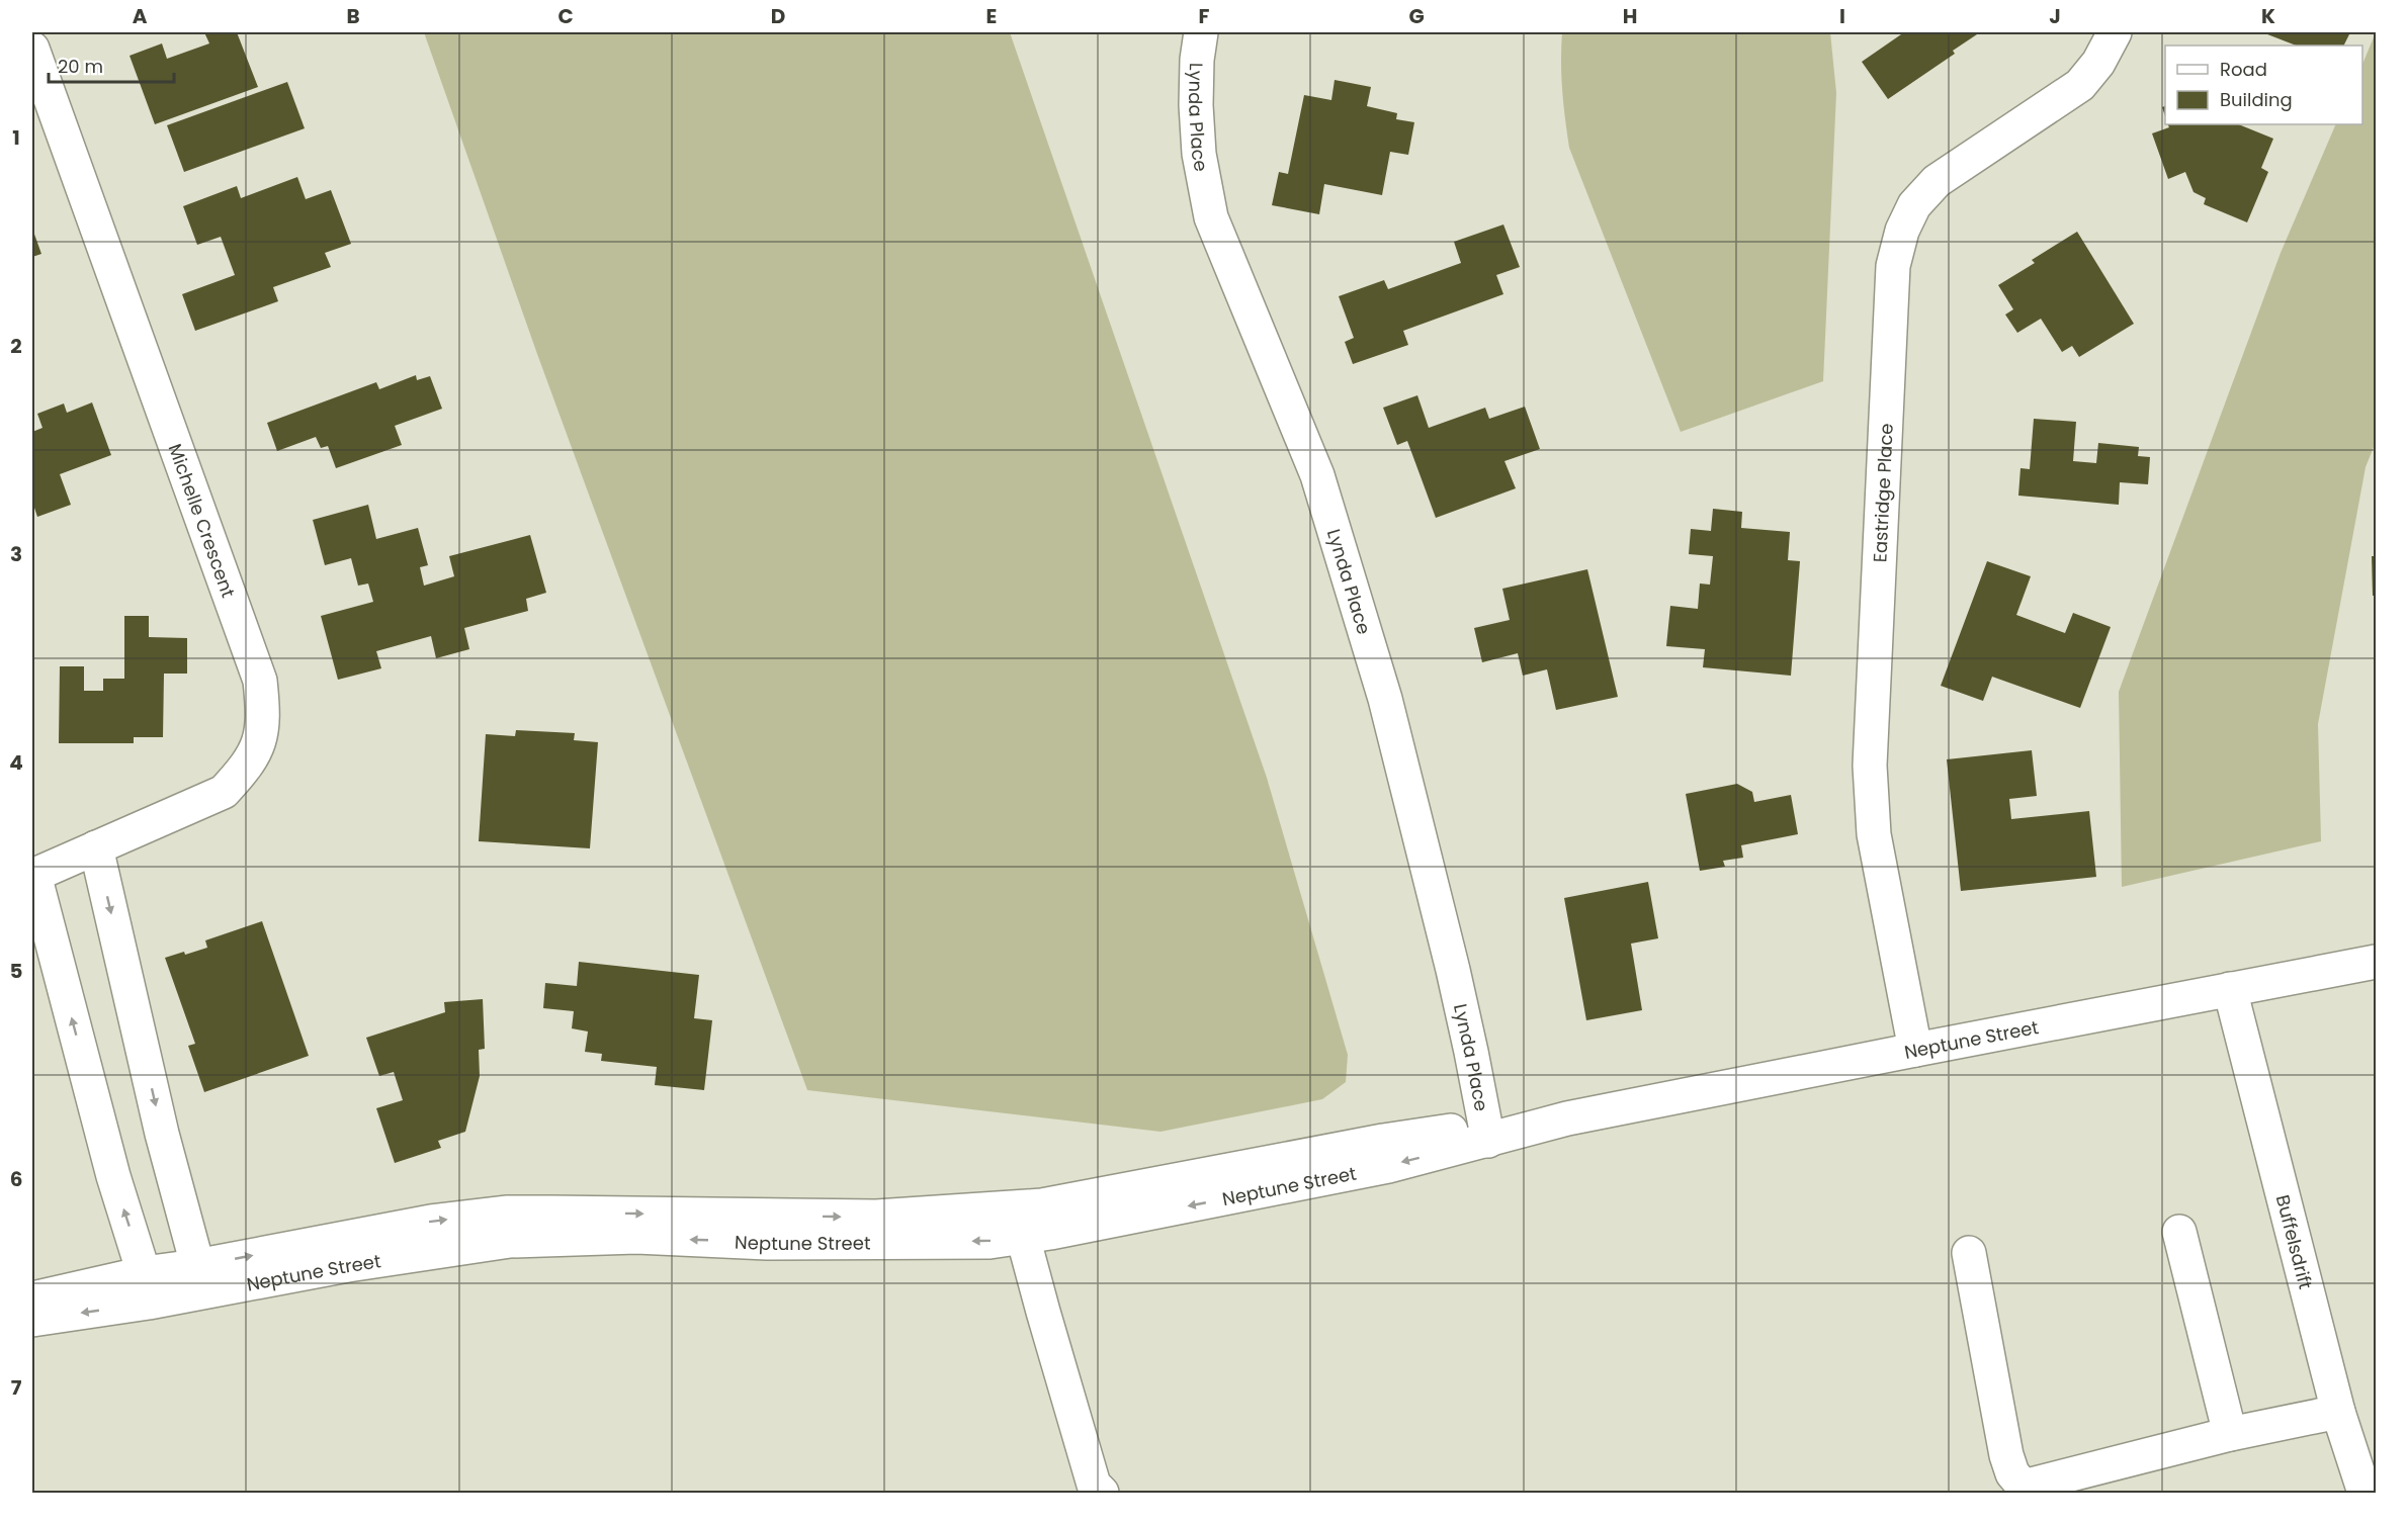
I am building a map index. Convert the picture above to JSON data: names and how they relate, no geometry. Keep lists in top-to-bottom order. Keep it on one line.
{"streets":{"street":["Lynda Place","Eastridge Place","Michelle Crescent","Neptune Street","Buffelsdrift"]},"crossings":[["Lynda Place","Neptune Street"],["Eastridge Place","Neptune Street"],["Neptune Street","Buffelsdrift"]],"legend":["Road","Building"],"scale_bar":"20 m","grid":{"columns":["A","B","C","D","E","F","G","H","I","J","K"],"rows":["1","2","3","4","5","6","7"]}}
